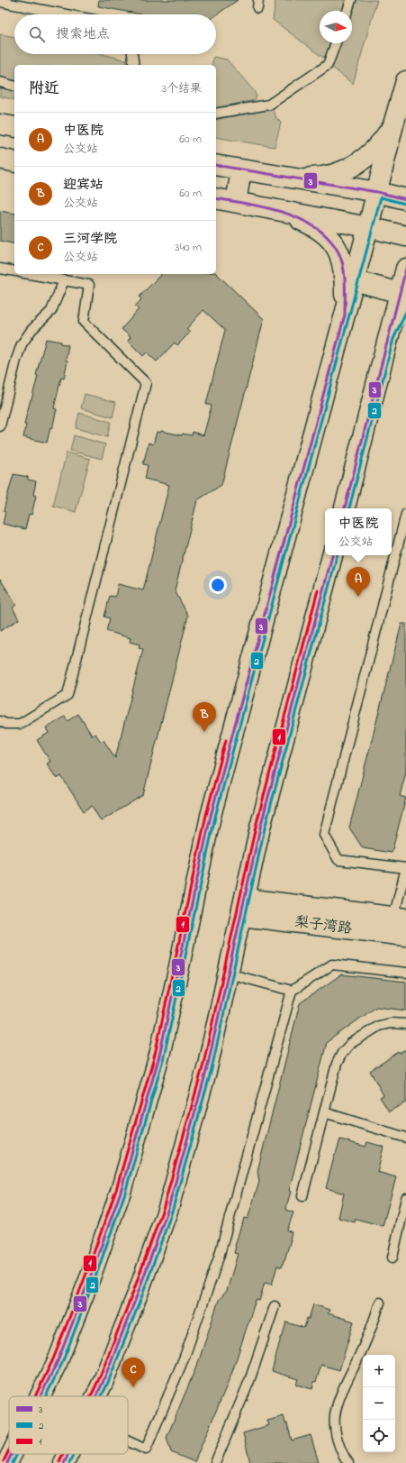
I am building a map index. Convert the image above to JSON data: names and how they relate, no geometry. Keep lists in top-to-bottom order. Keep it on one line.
{"streets":{"main road":["梨子湾路"]},"lines":["transit line 3","transit line 2","transit line 1"],"legend":["3","2","1"],"north":"right","page":{"search":"搜索地点","heading":["附近","3个结果"],"list":[{"mark":"A","name":"中医院","note":"公交站","value":"60 m"},{"mark":"B","name":"迎宾站","note":"公交站","value":"60 m"},{"mark":"C","name":"三河学院","note":"公交站","value":"340 m"}],"popup":["中医院","公交站"],"pins":["A","B","C"],"map_buttons":["+","−"]}}
